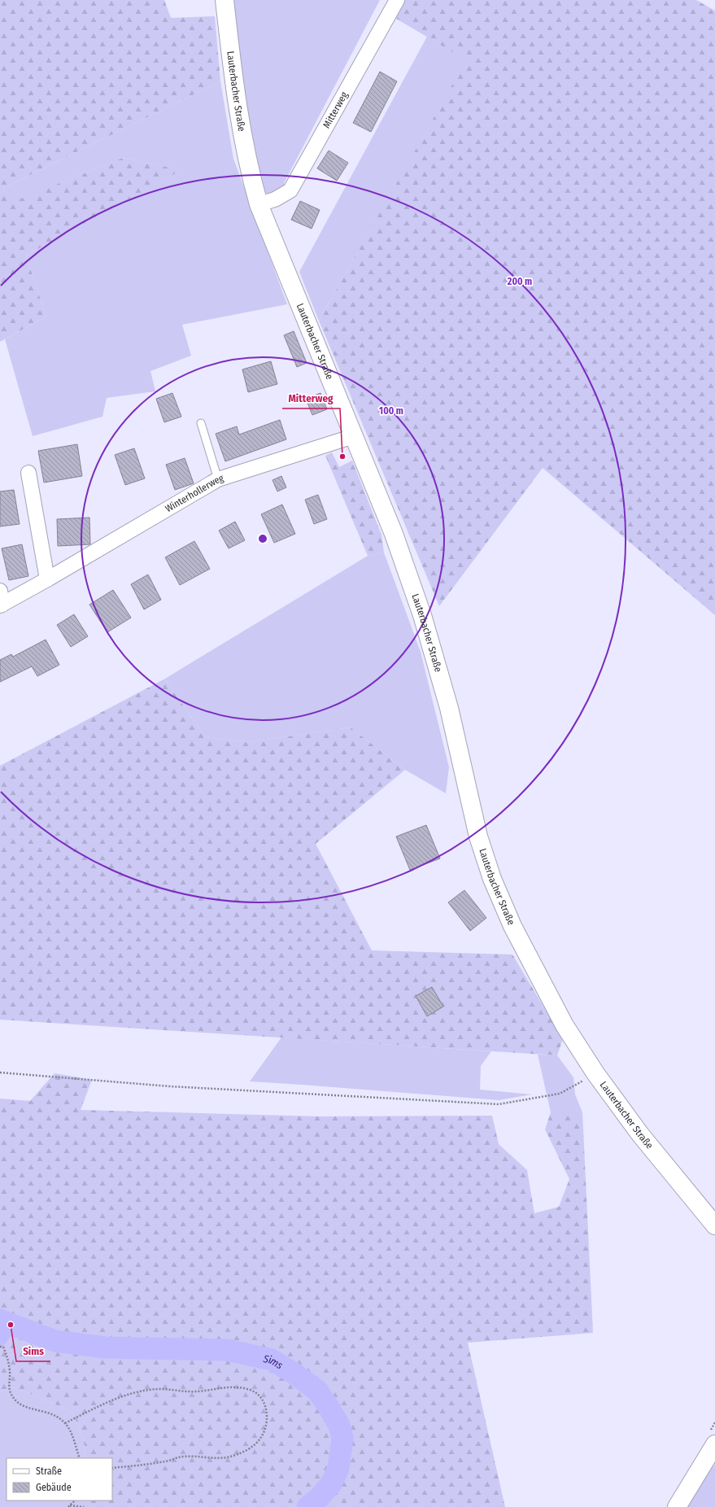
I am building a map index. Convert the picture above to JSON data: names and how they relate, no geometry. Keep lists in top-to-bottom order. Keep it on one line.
{"streets":{"street":["Lauterbacher Straße","Mitterweg","Winterhollerweg"]},"crossings":[["Lauterbacher Straße","Mitterweg"],["Lauterbacher Straße","Winterhollerweg"]],"water":["Sims"],"places":["Mitterweg","Sims"],"legend":["Straße","Gebäude"],"rings":["200 m","100 m"]}
